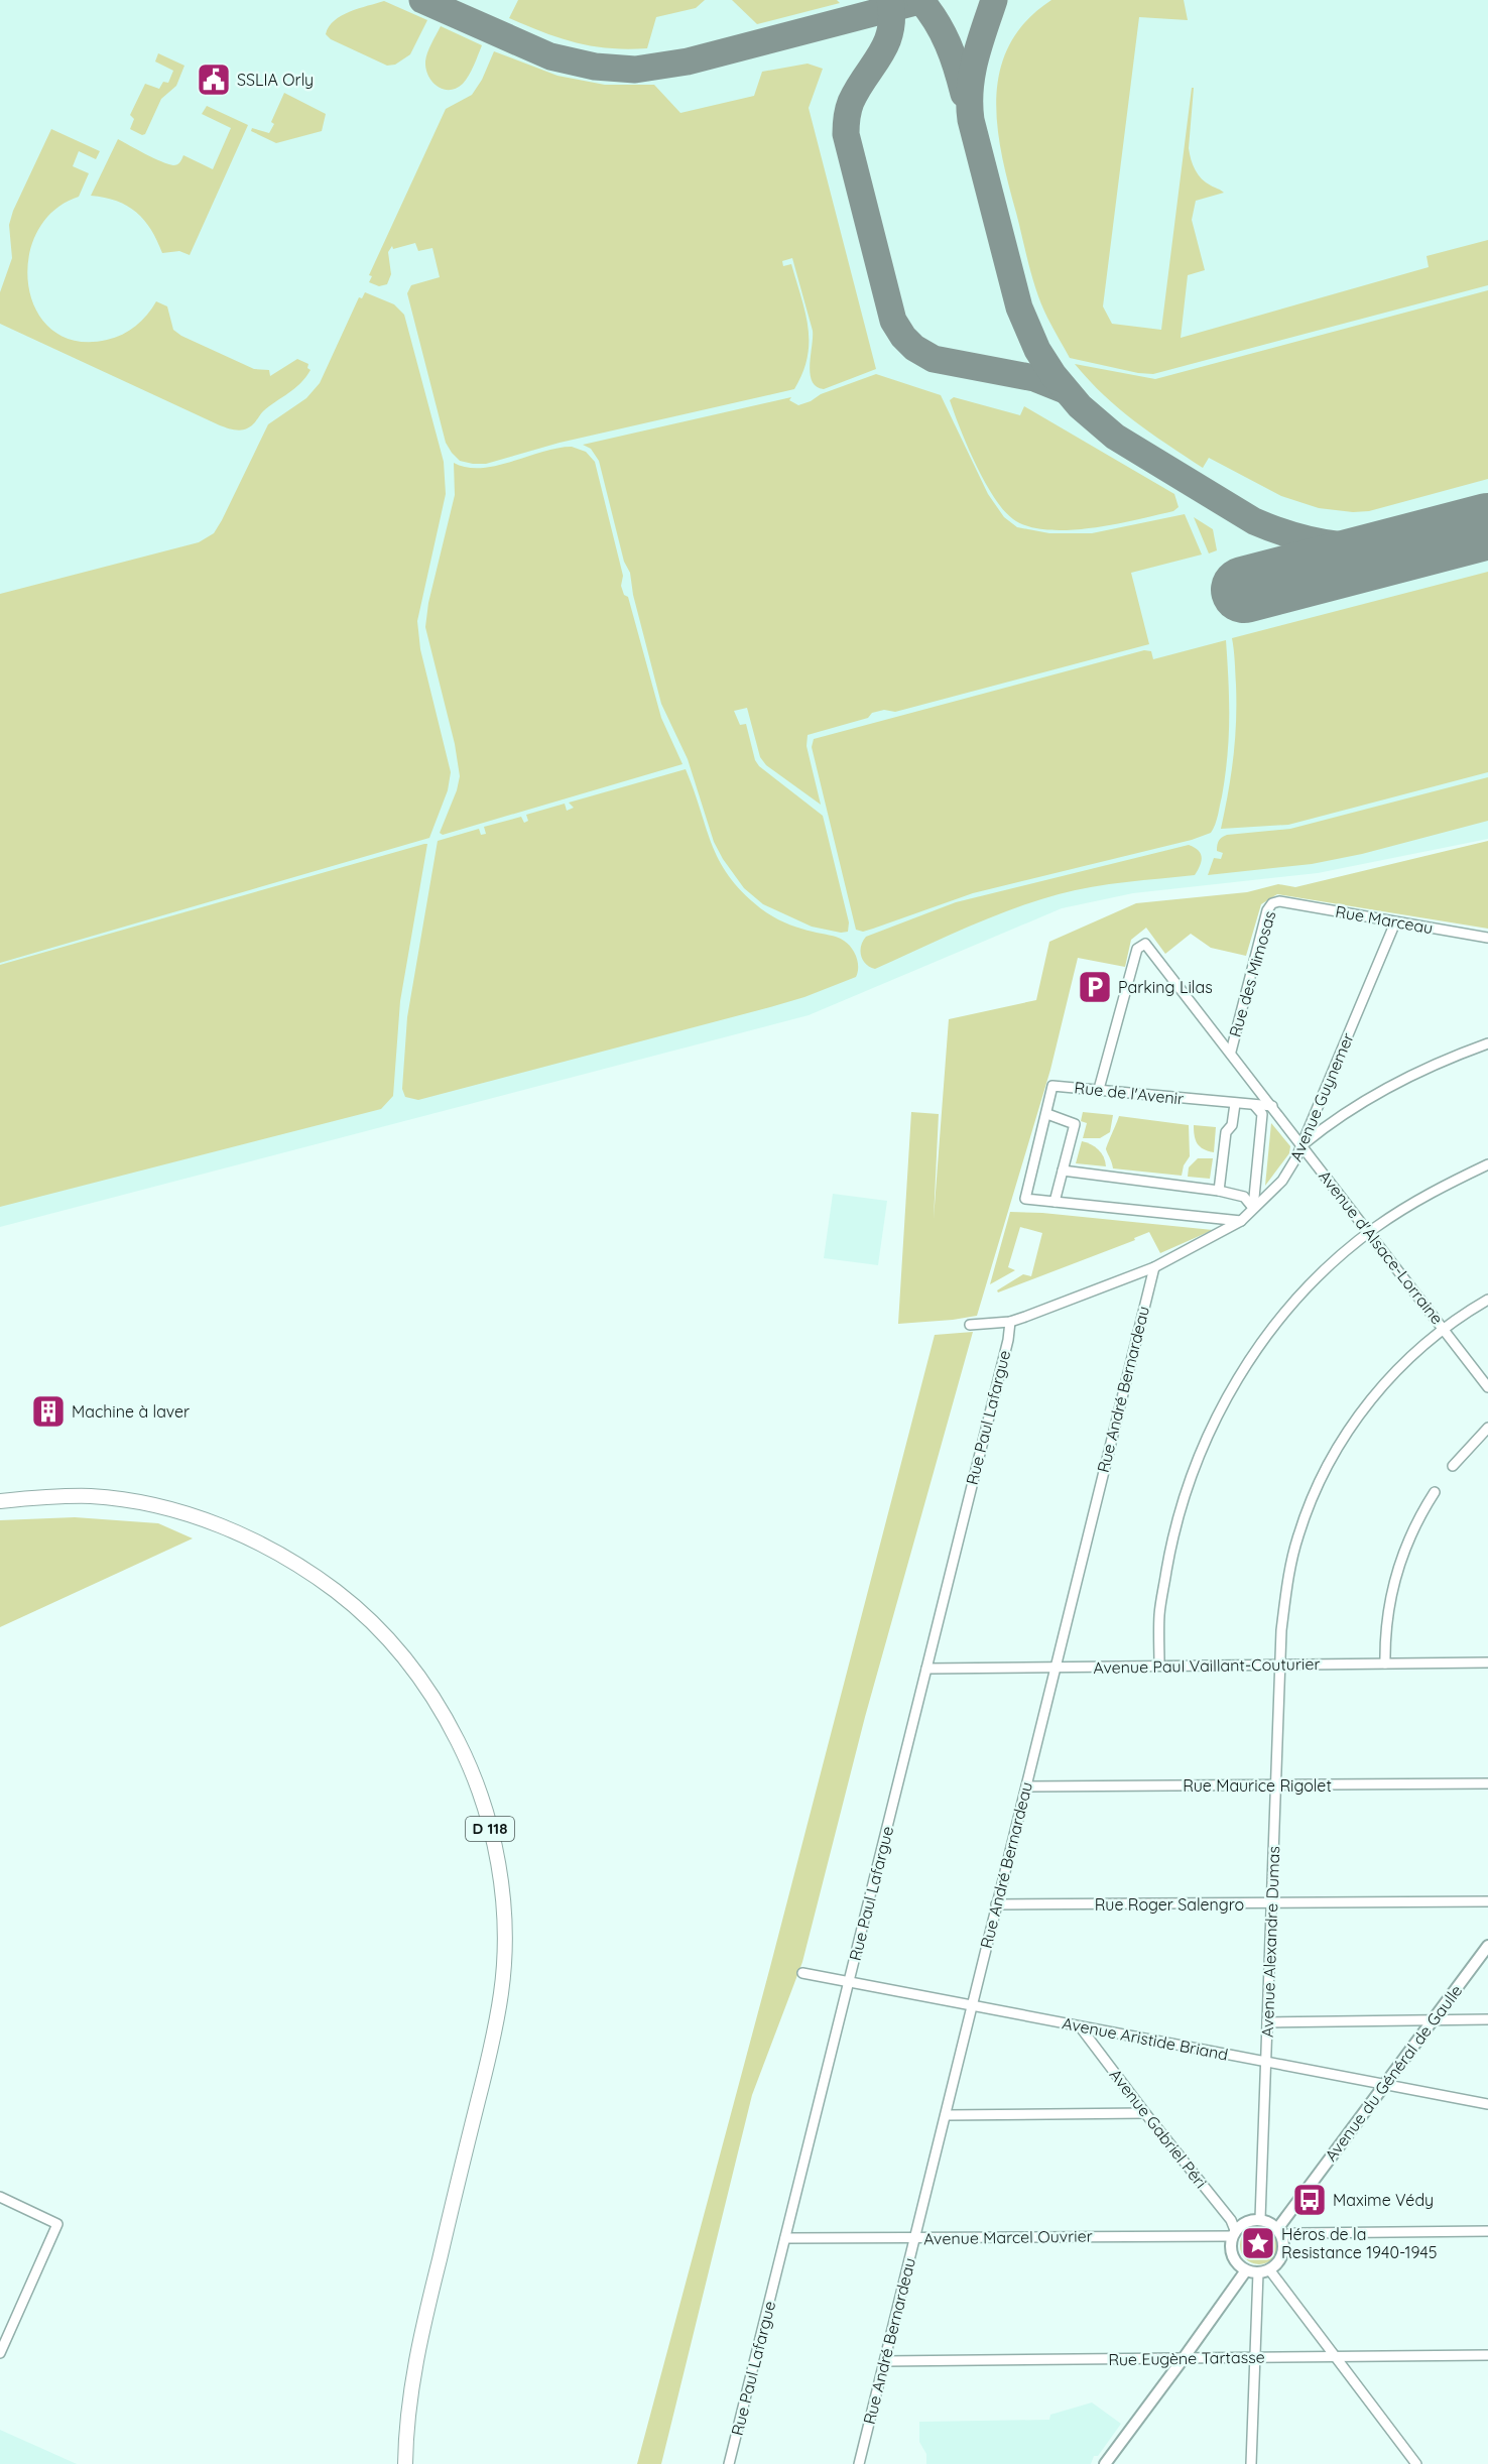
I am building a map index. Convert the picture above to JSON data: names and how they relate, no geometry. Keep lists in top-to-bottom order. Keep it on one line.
{"streets":{"main road":["D 118"],"street":["Rue Marceau","Rue des Mimosas","Rue de l'Avenir","Avenue Guynemer","Avenue d'Alsace-Lorraine","Rue André Bernardeau","Rue Paul Lafargue","Avenue Paul Vaillant-Couturier","Rue Maurice Rigolet","Rue Roger Salengro","Avenue Alexandre Dumas","Avenue Aristide Briand","Avenue du Général de Gaulle","Avenue Gabriel Péri","Avenue Marcel Ouvrier","Rue Eugène Tartasse"]},"crossings":[["Rue Marceau","Rue des Mimosas"],["Rue Marceau","Avenue Guynemer"],["Rue des Mimosas","Avenue d'Alsace-Lorraine"],["Rue de l'Avenir","Avenue Guynemer"],["Rue de l'Avenir","Avenue d'Alsace-Lorraine"],["Avenue Guynemer","Avenue d'Alsace-Lorraine"],["Avenue Guynemer","Rue André Bernardeau"],["Avenue Guynemer","Rue Paul Lafargue"],["Avenue d'Alsace-Lorraine","Avenue Alexandre Dumas"],["Rue André Bernardeau","Avenue Paul Vaillant-Couturier"],["Rue André Bernardeau","Rue Maurice Rigolet"],["Rue André Bernardeau","Rue Roger Salengro"],["Rue André Bernardeau","Avenue Aristide Briand"],["Rue André Bernardeau","Avenue Marcel Ouvrier"],["Rue André Bernardeau","Rue Eugène Tartasse"],["Rue Paul Lafargue","Avenue Paul Vaillant-Couturier"],["Rue Paul Lafargue","Avenue Aristide Briand"],["Rue Paul Lafargue","Avenue Marcel Ouvrier"],["Avenue Paul Vaillant-Couturier","Avenue Alexandre Dumas"],["Rue Maurice Rigolet","Avenue Alexandre Dumas"],["Rue Roger Salengro","Avenue Alexandre Dumas"],["Avenue Alexandre Dumas","Avenue Aristide Briand"],["Avenue Alexandre Dumas","Avenue du Général de Gaulle"],["Avenue Alexandre Dumas","Avenue Gabriel Péri"],["Avenue Alexandre Dumas","Avenue Marcel Ouvrier"],["Avenue Aristide Briand","Avenue du Général de Gaulle"],["Avenue Aristide Briand","Avenue Gabriel Péri"],["Avenue du Général de Gaulle","Avenue Gabriel Péri"],["Avenue du Général de Gaulle","Avenue Marcel Ouvrier"],["Avenue Gabriel Péri","Avenue Marcel Ouvrier"]],"places":{"public building":["SSLIA Orly"],"parking":["Parking Lilas"],"building":["Machine à laver"],"bus stop":["Maxime Védy"],"place":["Héros de la Resistance 1940-1945"]}}
